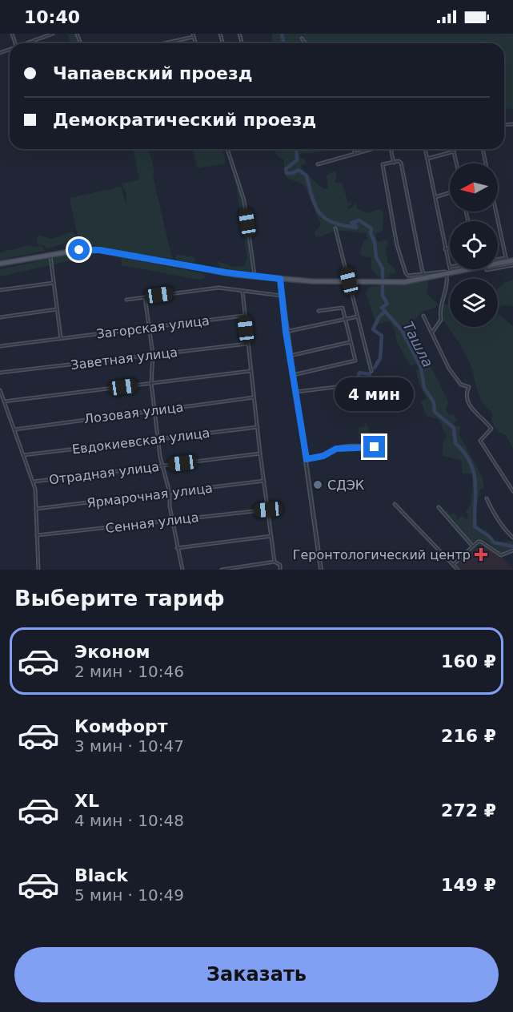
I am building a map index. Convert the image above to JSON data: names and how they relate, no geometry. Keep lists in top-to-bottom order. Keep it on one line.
{"streets":{"street":["Загорская улица","Заветная улица","Лозовая улица","Евдокиевская улица","Отрадная улица","Ярмарочная улица","Сенная улица"]},"water":["Ташла"],"places":{"other":["СДЭК"],"health":["Геронтологический центр"]},"north":"left","page":{"status":"10:40","banner":["Чапаевский проезд","Демократический проезд"],"bubble":"4 мин","heading":"Выберите тариф","list":[{"name":"Эконом","note":"2 мин · 10:46","value":"160 ₽"},{"name":"Комфорт","note":"3 мин · 10:47","value":"216 ₽"},{"name":"XL","note":"4 мин · 10:48","value":"272 ₽"},{"name":"Black","note":"5 мин · 10:49","value":"149 ₽"}],"buttons":"Заказать"}}
